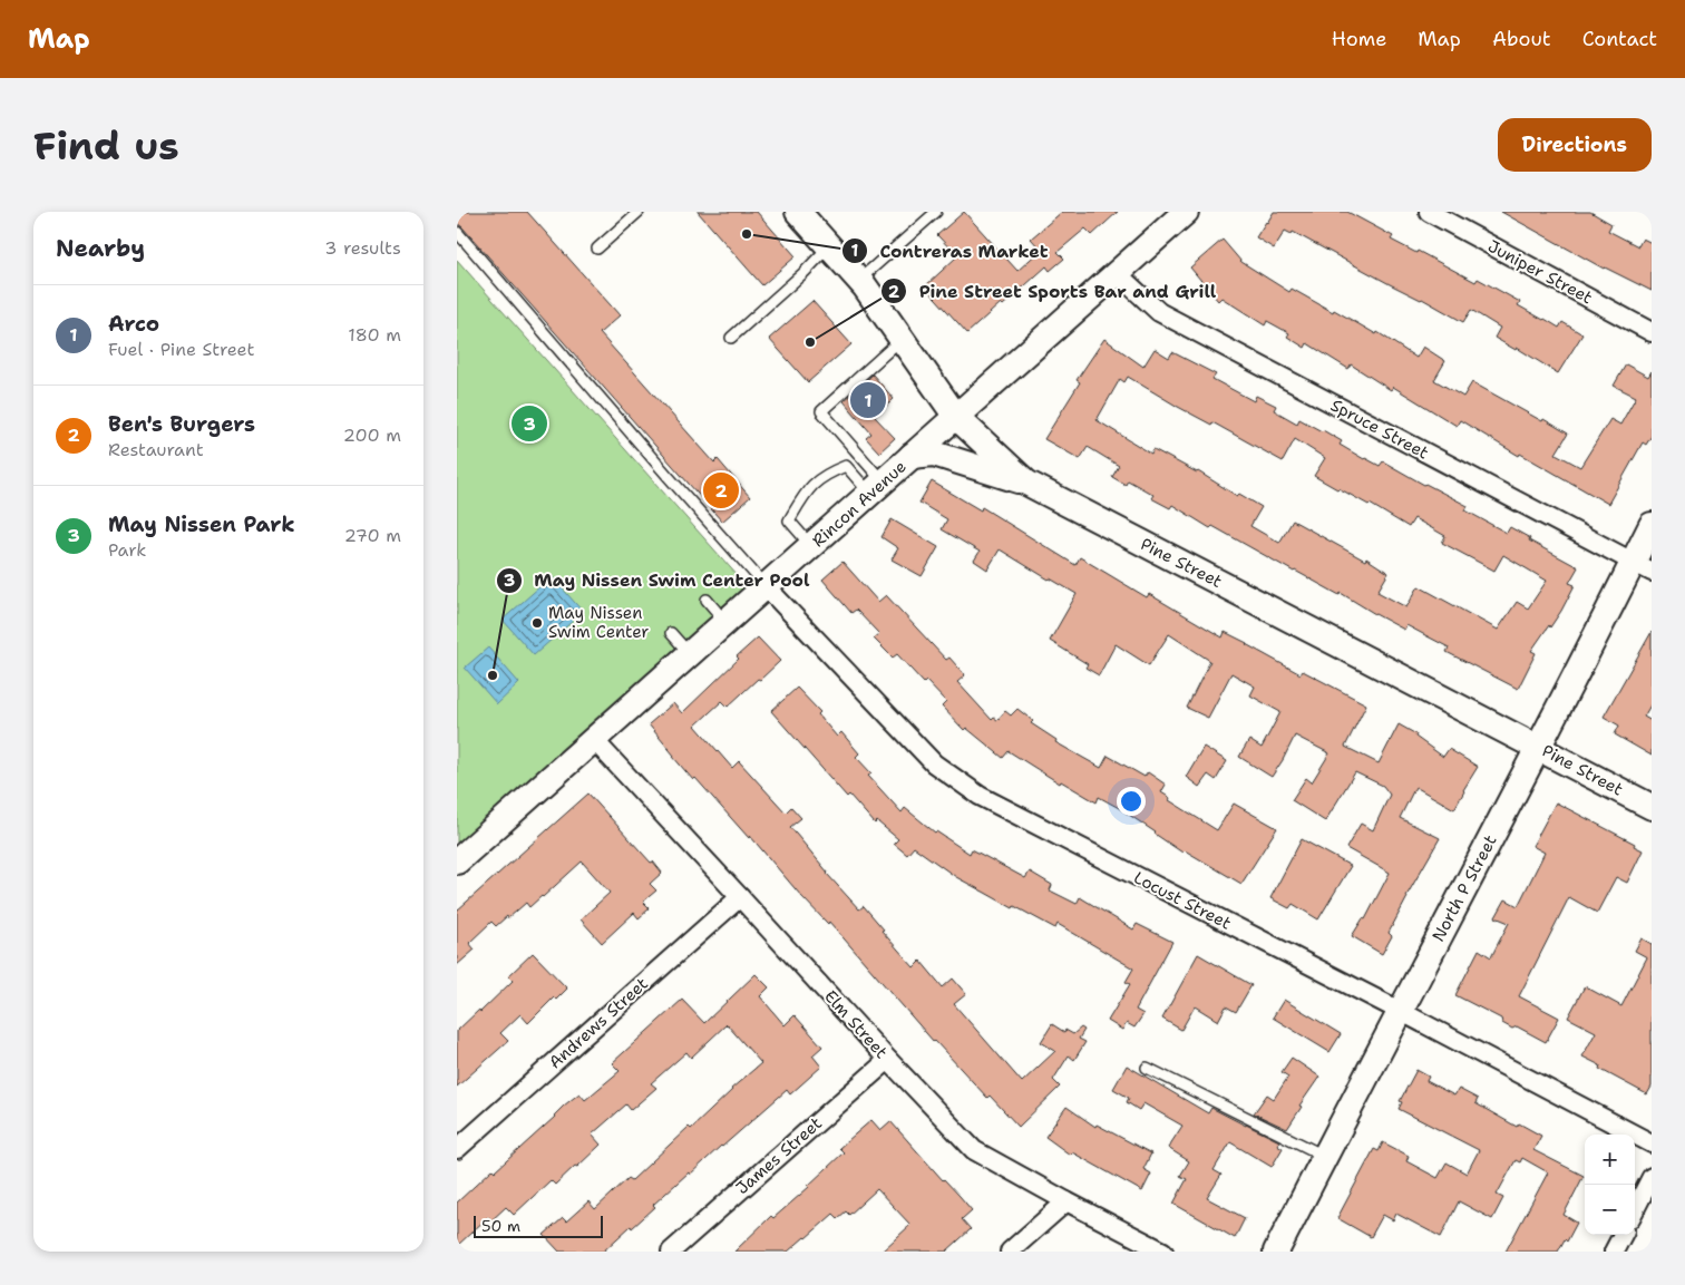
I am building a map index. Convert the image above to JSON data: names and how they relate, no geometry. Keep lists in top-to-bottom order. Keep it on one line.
{"streets":{"street":["Juniper Street","Spruce Street","Rincon Avenue","Pine Street","North P Street","Locust Street","Andrews Street","Elm Street","James Street"]},"crossings":[["Spruce Street","Rincon Avenue"],["Spruce Street","North P Street"],["Rincon Avenue","Pine Street"],["Rincon Avenue","Locust Street"],["Rincon Avenue","Elm Street"],["Pine Street","North P Street"],["North P Street","Locust Street"],["Andrews Street","Elm Street"],["Elm Street","James Street"]],"places":["Contreras Market","Pine Street Sports Bar and Grill","May Nissen Swim Center","May Nissen Swim Center Pool"],"scale_bar":"50 m","page":{"header":"Map","nav":["Home","Map","About","Contact"],"buttons":"Directions","title":"Find us","heading":["Nearby","3 results"],"list":[{"mark":"1","name":"Arco","note":"Fuel · Pine Street","value":"180 m"},{"mark":"2","name":"Ben's Burgers","note":"Restaurant","value":"200 m"},{"mark":"3","name":"May Nissen Park","note":"Park","value":"270 m"}],"pins":["1","3","2"],"map_buttons":["+","−"],"scale":"50 m"}}
